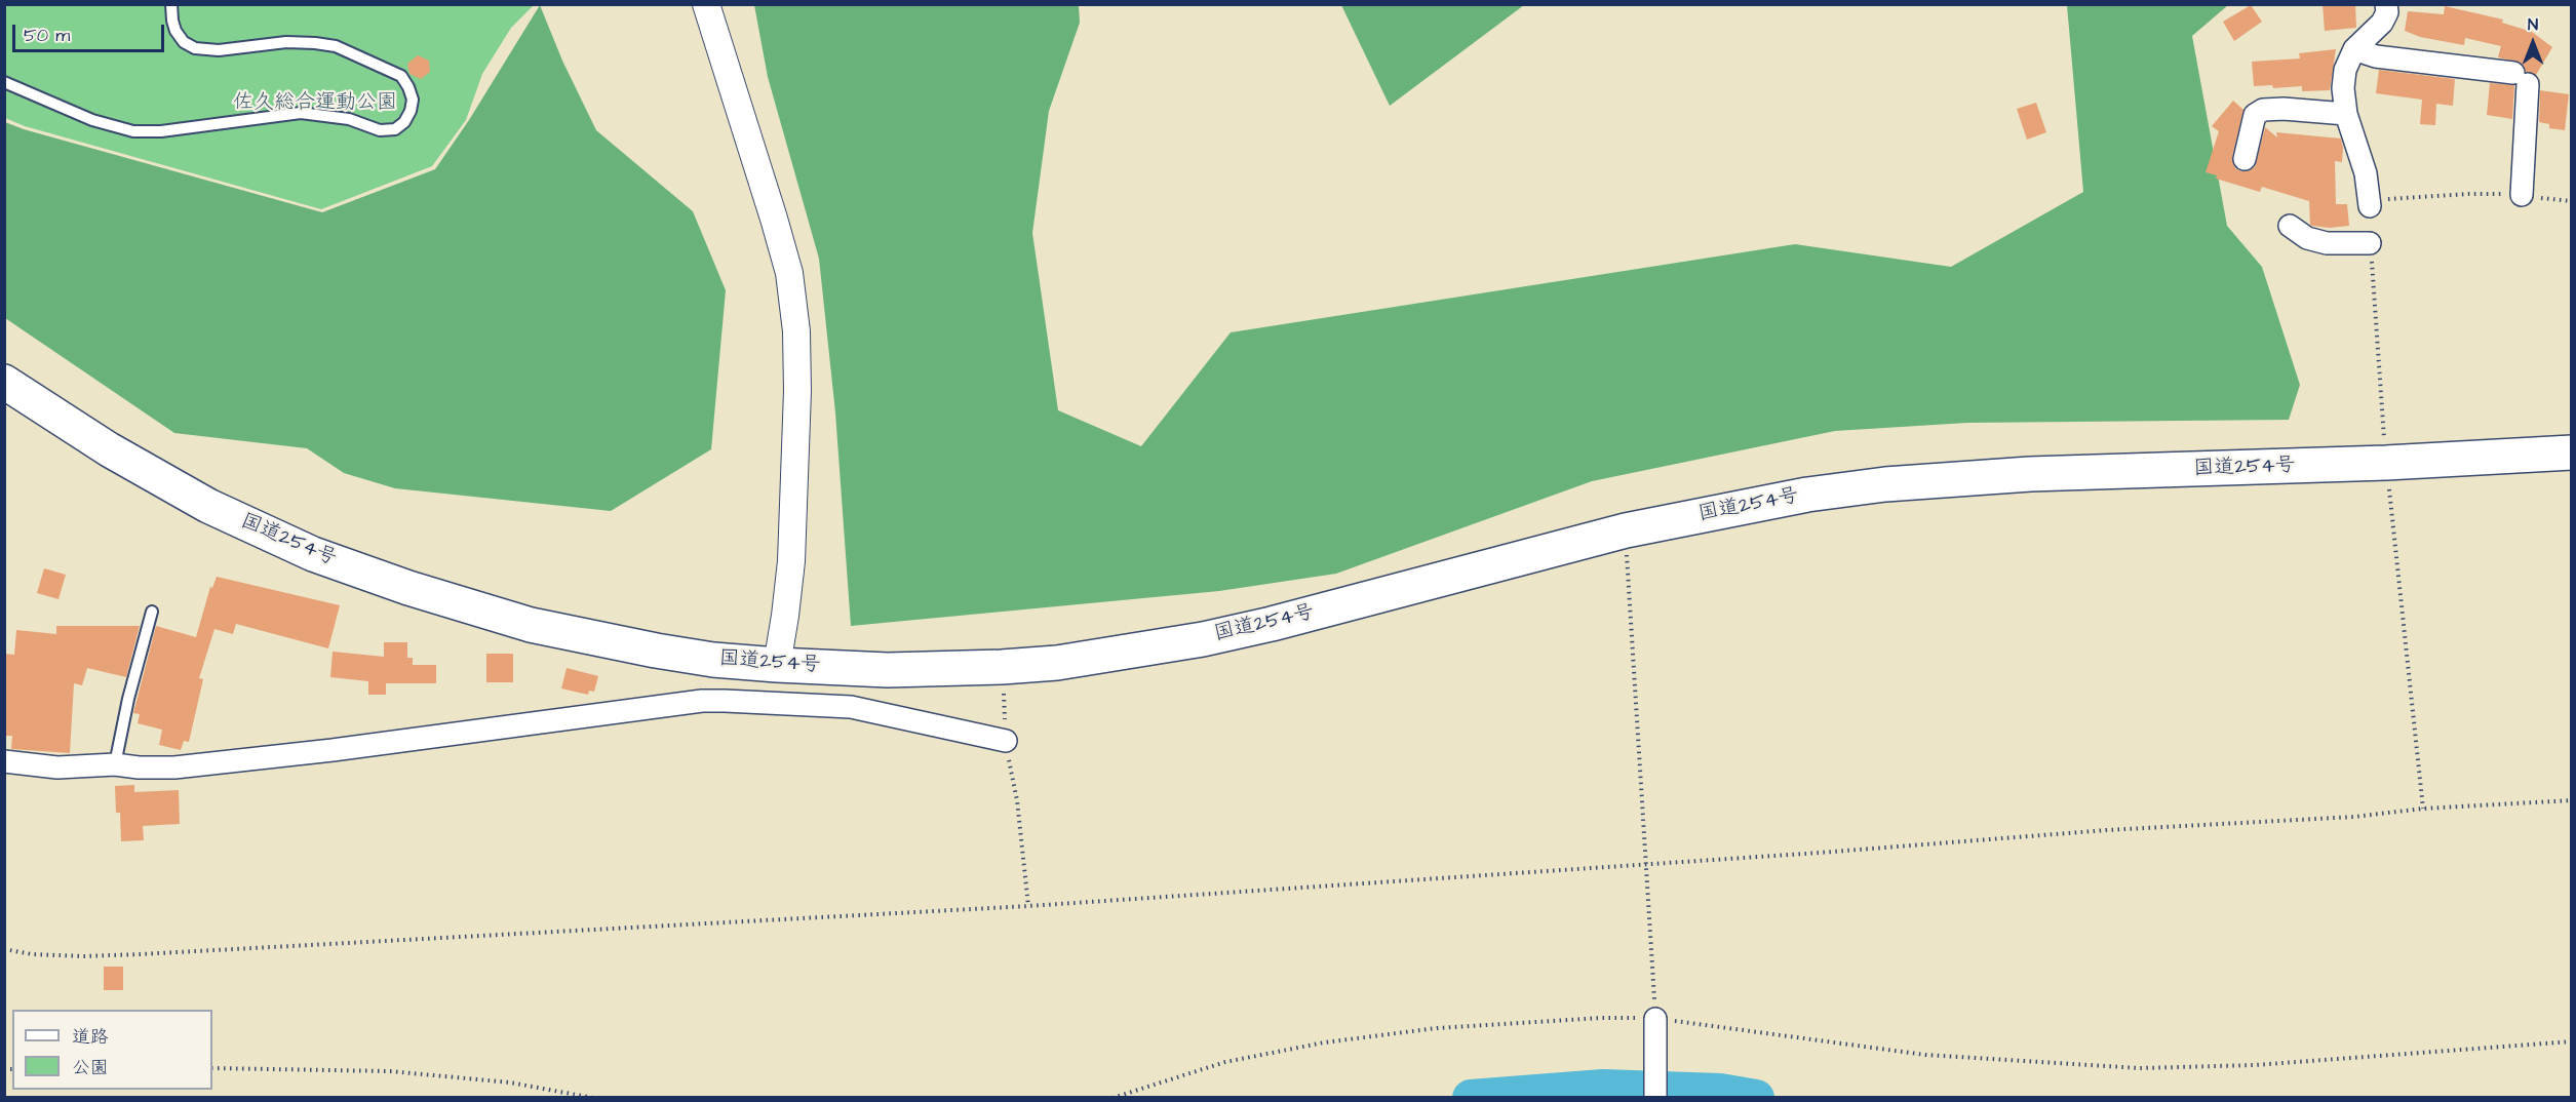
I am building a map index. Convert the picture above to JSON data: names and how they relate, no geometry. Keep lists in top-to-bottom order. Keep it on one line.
{"streets":{"highway":["国道254号"]},"parks":["佐久総合運動公園"],"legend":["道路","公園"],"scale_bar":"50 m","north":"top"}
